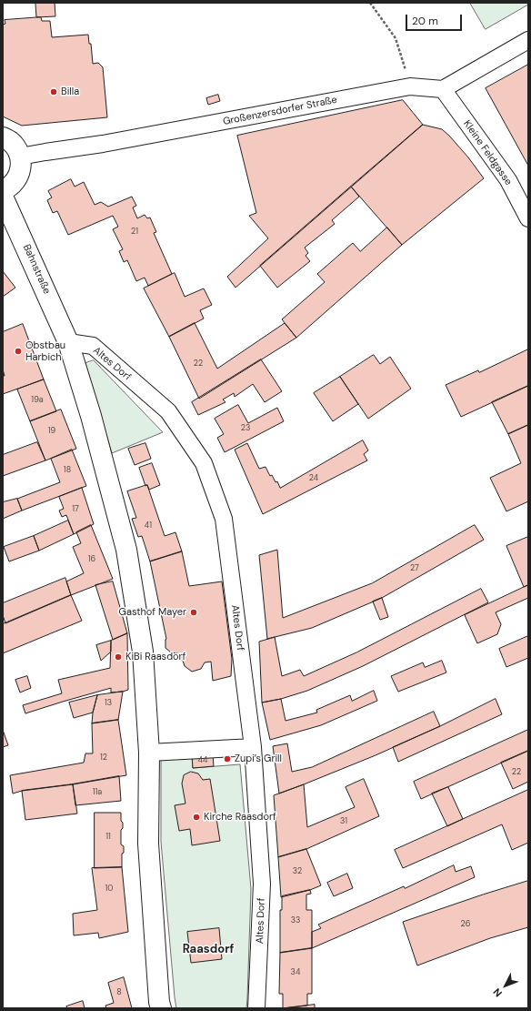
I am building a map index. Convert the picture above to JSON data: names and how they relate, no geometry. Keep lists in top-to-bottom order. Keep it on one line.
{"streets":{"main road":["Bahnstraße"],"street":["Großenzersdorfer Straße","Kleine Feldgasse","Altes Dorf"]},"crossings":[["Großenzersdorfer Straße","Kleine Feldgasse"],["Bahnstraße","Altes Dorf"]],"districts":["Raasdorf"],"places":["Billa","Obstbau Harbich","Gasthof Mayer","KiBi Raasdorf","Zupi’s Grill","Kirche Raasdorf"],"house_numbers":["21","22","19a","23","19","18","24","17","41","16","27","13","12","44","22","11a","31","11","32","10","33","26","34","8"],"scale_bar":"20 m","north":"bottom left"}
